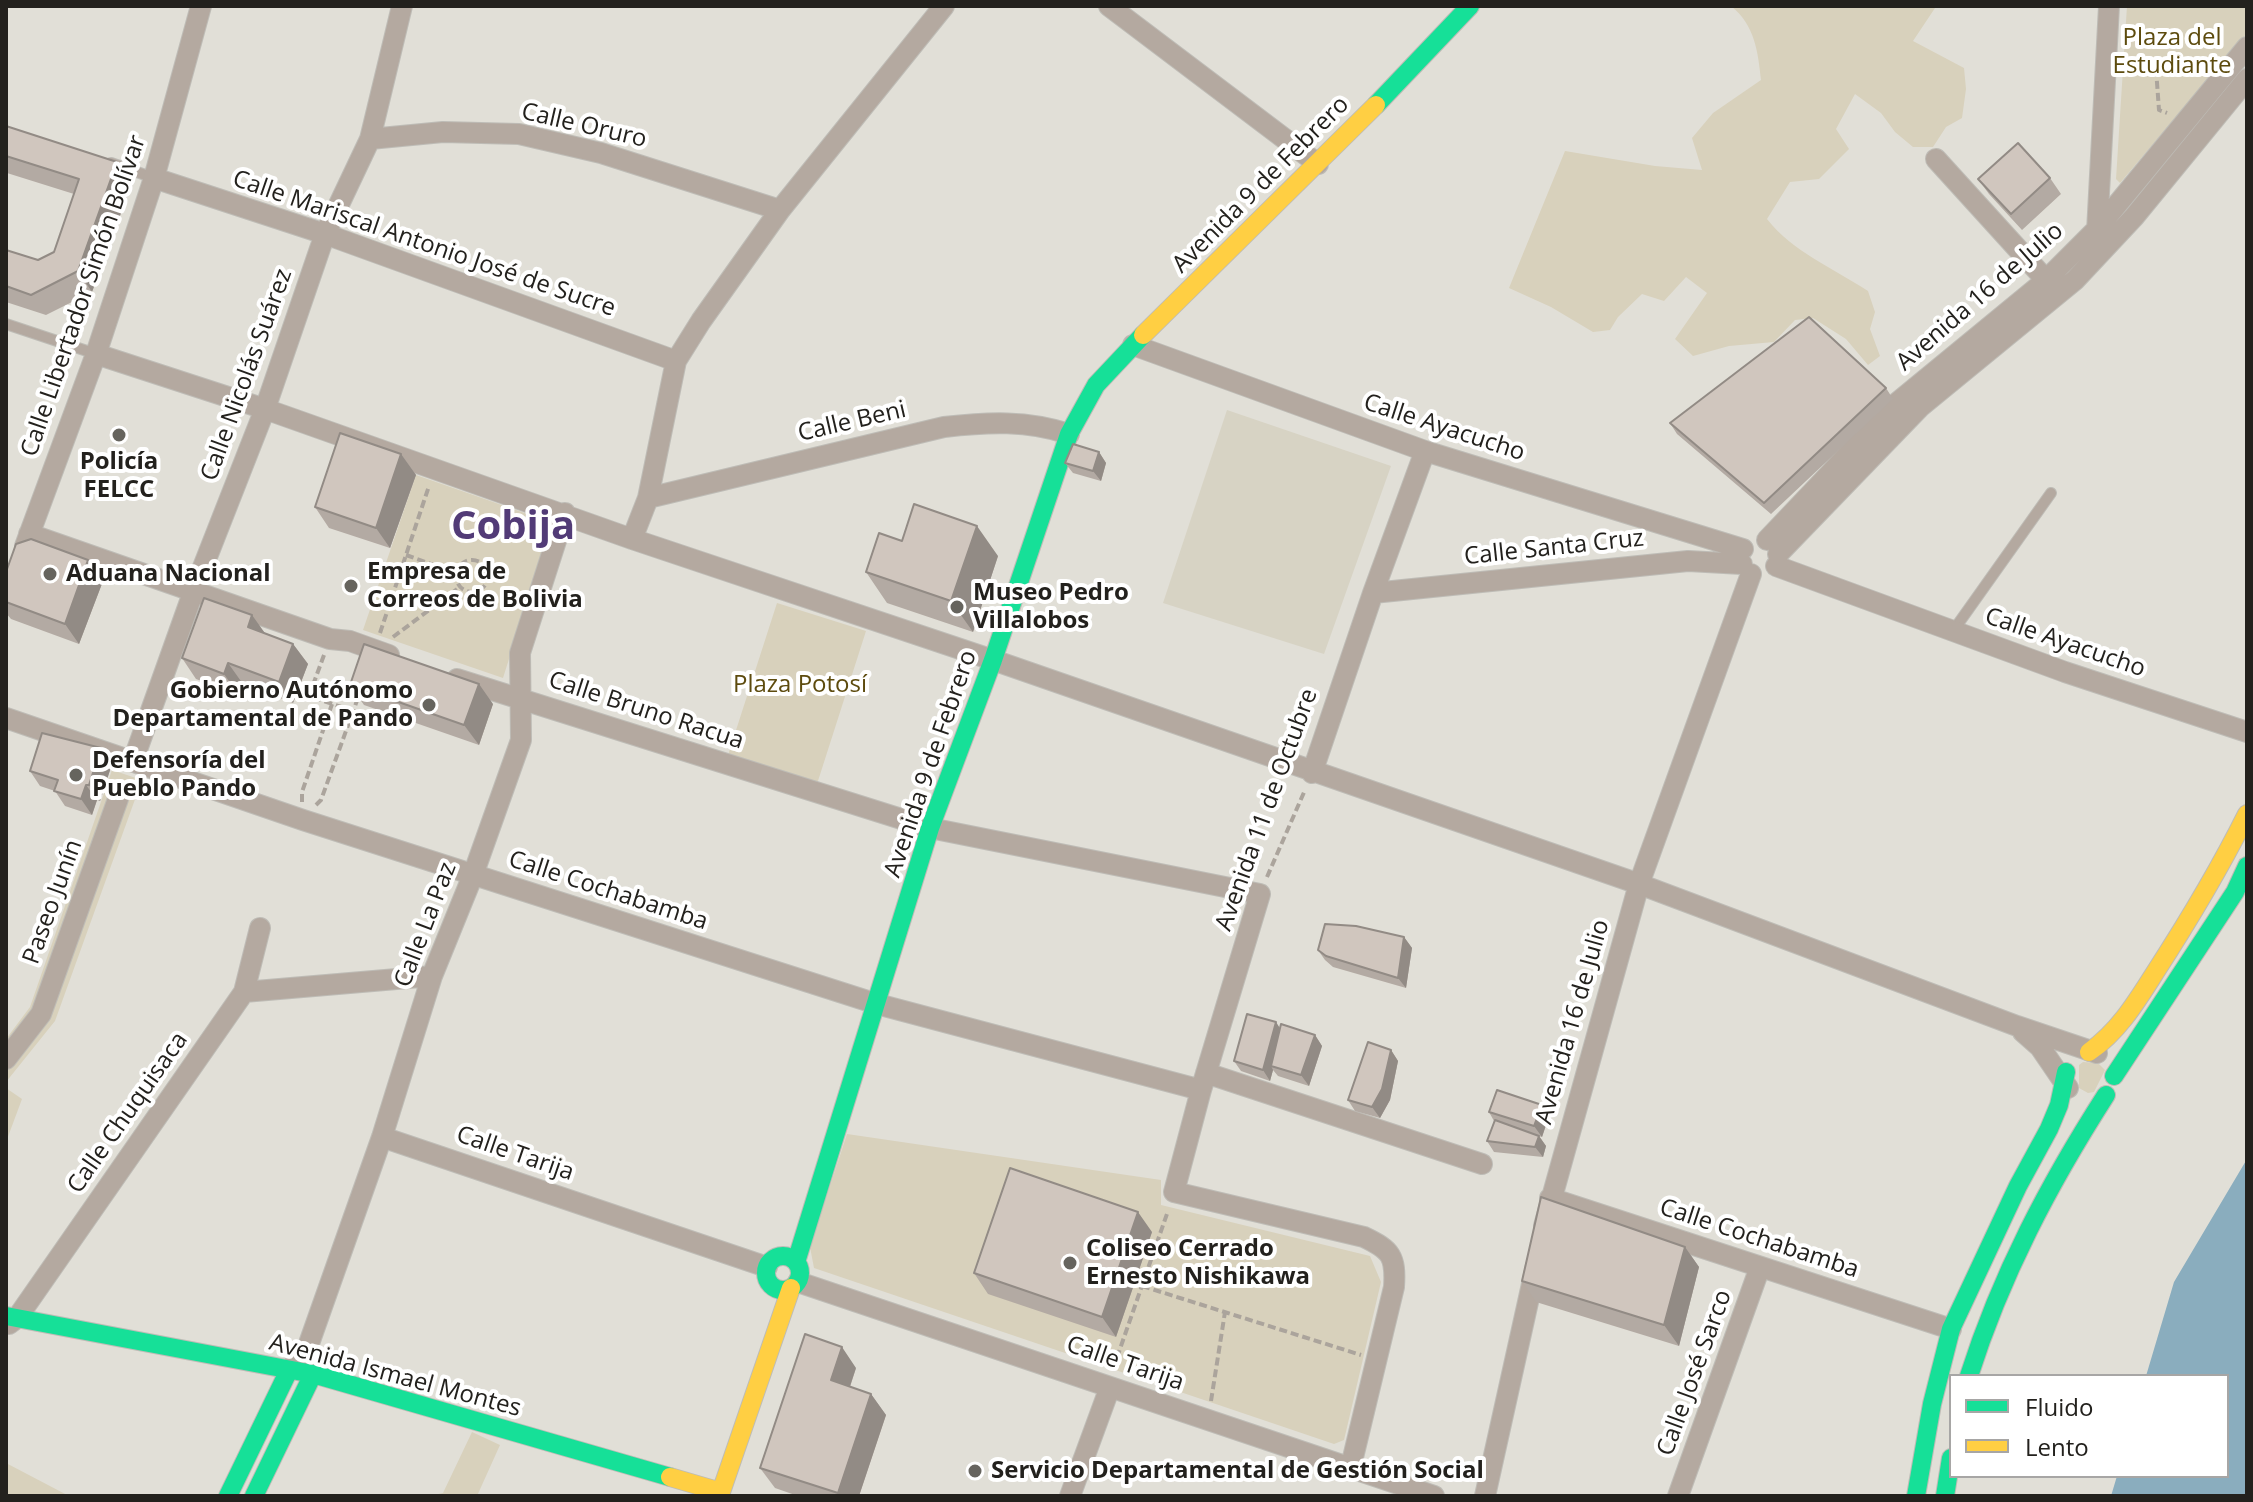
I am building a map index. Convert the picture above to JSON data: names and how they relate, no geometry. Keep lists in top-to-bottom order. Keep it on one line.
{"streets":{"main road":["Avenida 9 de Febrero","Avenida Ismael Montes"],"street":["Calle Oruro","Calle Mariscal Antonio José de Sucre","Calle Libertador Simón Bolívar","Avenida 16 de Julio","Calle Nicolás Suárez","Calle Beni","Calle Ayacucho","Calle Santa Cruz","Calle Bruno Racua","Avenida 11 de Octubre","Calle Cochabamba","Paseo Junín","Calle La Paz","Calle Chuquisaca","Calle Tarija","Calle José Sarco"]},"crossings":[["Calle Oruro","Calle Nicolás Suárez"],["Avenida 9 de Febrero","Calle Beni"],["Avenida 9 de Febrero","Calle Ayacucho"],["Avenida 9 de Febrero","Calle Bruno Racua"],["Avenida 9 de Febrero","Calle Cochabamba"],["Avenida 9 de Febrero","Calle Tarija"],["Avenida 9 de Febrero","Avenida Ismael Montes"],["Calle Mariscal Antonio José de Sucre","Calle Libertador Simón Bolívar"],["Calle Mariscal Antonio José de Sucre","Calle Nicolás Suárez"],["Avenida 16 de Julio","Calle Ayacucho"],["Avenida 16 de Julio","Calle Santa Cruz"],["Avenida 16 de Julio","Calle Cochabamba"],["Calle Nicolás Suárez","Calle Cochabamba"],["Calle Ayacucho","Calle Santa Cruz"],["Calle Ayacucho","Avenida 11 de Octubre"],["Calle Santa Cruz","Avenida 11 de Octubre"],["Calle Bruno Racua","Avenida 11 de Octubre"],["Calle Bruno Racua","Calle La Paz"],["Avenida 11 de Octubre","Calle Cochabamba"],["Calle Cochabamba","Calle La Paz"],["Calle Cochabamba","Calle José Sarco"],["Calle La Paz","Calle Tarija"],["Calle La Paz","Avenida Ismael Montes"],["Calle Chuquisaca","Avenida Ismael Montes"]],"districts":["Cobija"],"parks":["Plaza del Estudiante","Plaza Potosí"],"places":["Policía FELCC","Aduana Nacional","Empresa de Correos de Bolivia","Museo Pedro Villalobos","Gobierno Autónomo Departamental de Pando","Defensoría del Pueblo Pando","Coliseo Cerrado Ernesto Nishikawa","Servicio Departamental de Gestión Social"],"legend":["Fluido","Lento"]}
